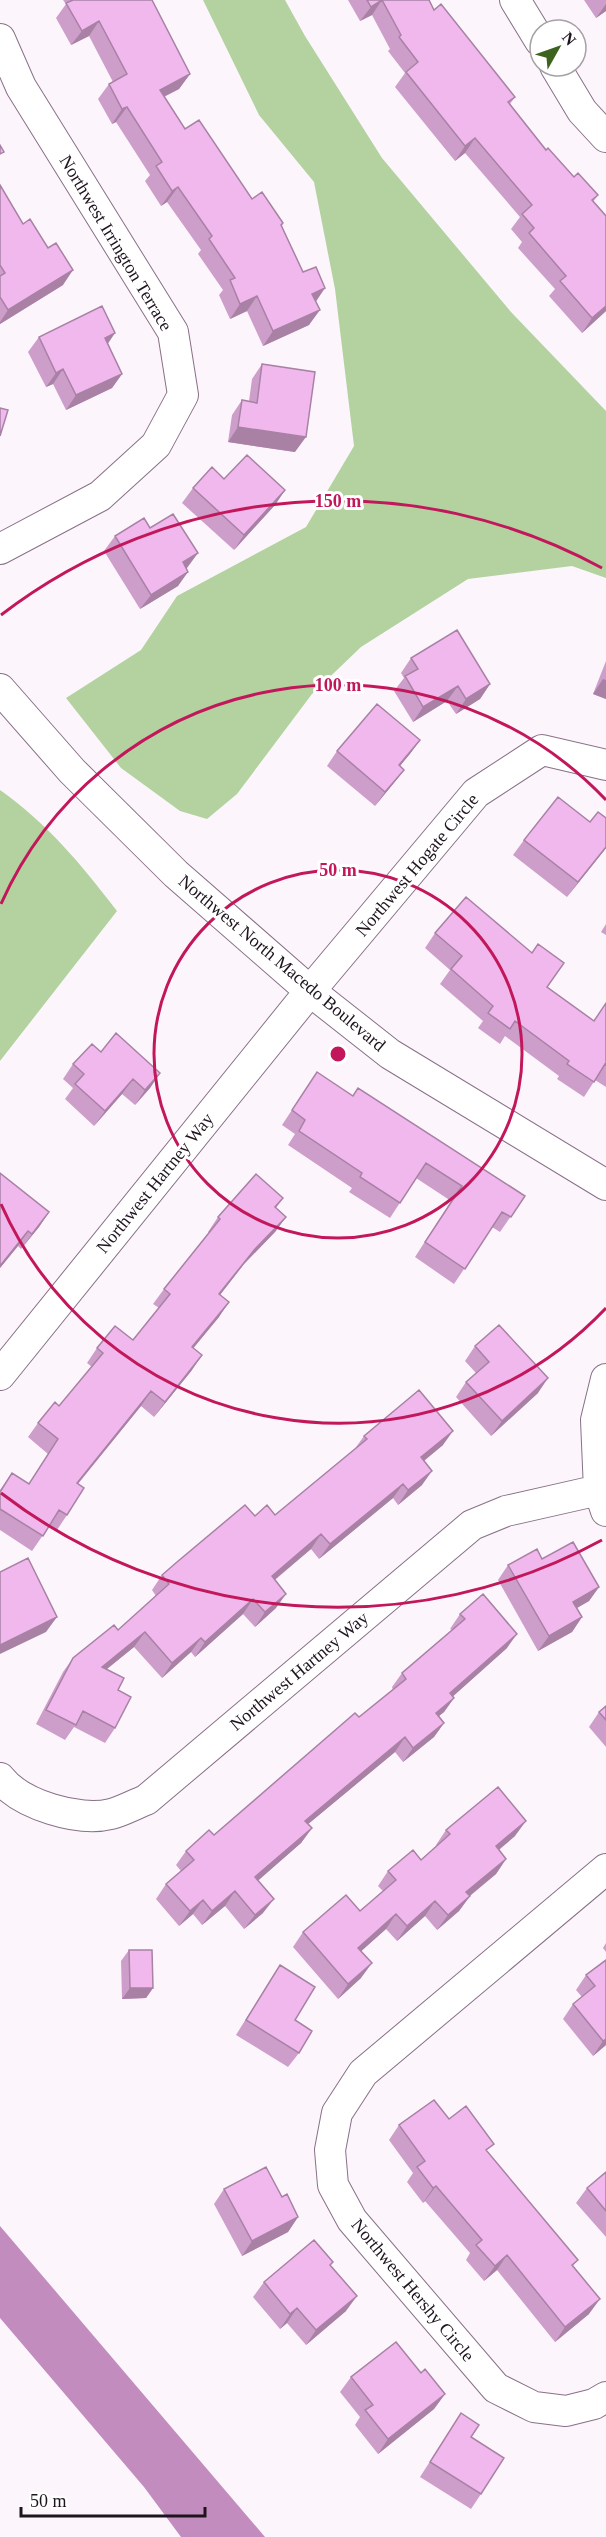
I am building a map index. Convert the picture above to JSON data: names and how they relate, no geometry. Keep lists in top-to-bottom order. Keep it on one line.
{"streets":{"street":["Northwest Irrington Terrace","Northwest Hogate Circle","Northwest North Macedo Boulevard","Northwest Hartney Way","Northwest Hershy Circle"]},"crossings":[["Northwest Hogate Circle","Northwest North Macedo Boulevard"],["Northwest Hogate Circle","Northwest Hartney Way"],["Northwest North Macedo Boulevard","Northwest Hartney Way"]],"scale_bar":"50 m","north":"top right","rings":["150 m","100 m","50 m"]}
